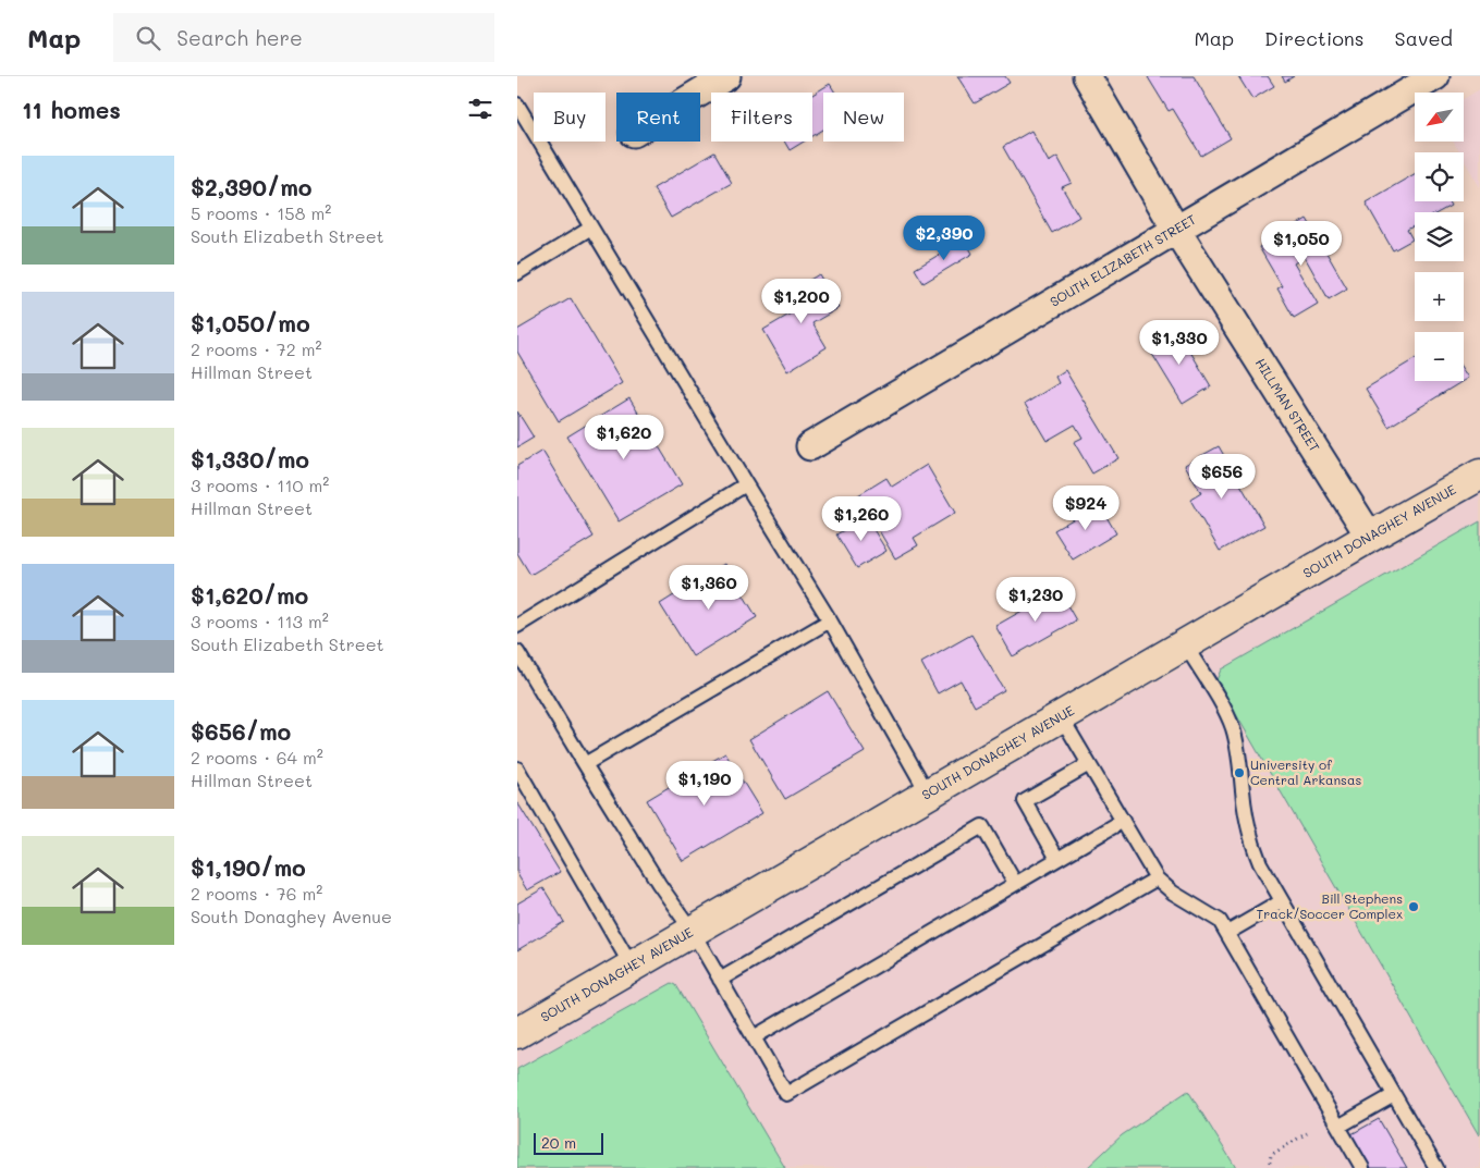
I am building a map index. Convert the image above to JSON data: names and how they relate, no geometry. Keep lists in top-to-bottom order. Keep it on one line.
{"streets":{"street":["SOUTH ELIZABETH STREET","HILLMAN STREET","SOUTH DONAGHEY AVENUE"]},"crossings":[["SOUTH ELIZABETH STREET","HILLMAN STREET"],["HILLMAN STREET","SOUTH DONAGHEY AVENUE"]],"places":["University of Central Arkansas","Bill Stephens Track/Soccer Complex"],"scale_bar":"20 m","north":"bottom left","page":{"header":"Map","search":"Search here","nav":["Map","Directions","Saved"],"heading":"11 homes","map_buttons":["+","−"],"chip":["Buy","Rent","Filters","New"],"list":[{"name":"$2,390/mo","note":"5 rooms · 158 m² · South Elizabeth Street"},{"name":"$1,050/mo","note":"2 rooms · 72 m² · Hillman Street"},{"name":"$1,330/mo","note":"3 rooms · 110 m² · Hillman Street"},{"name":"$1,620/mo","note":"3 rooms · 113 m² · South Elizabeth Street"},{"name":"$656/mo","note":"2 rooms · 64 m² · Hillman Street"},{"name":"$1,190/mo","note":"2 rooms · 76 m² · South Donaghey Avenue"}],"price":["$2,390","$1,050","$1,200","$1,330","$1,620","$656","$924","$1,260","$1,360","$1,230","$1,190"],"scale":"20 m"}}
